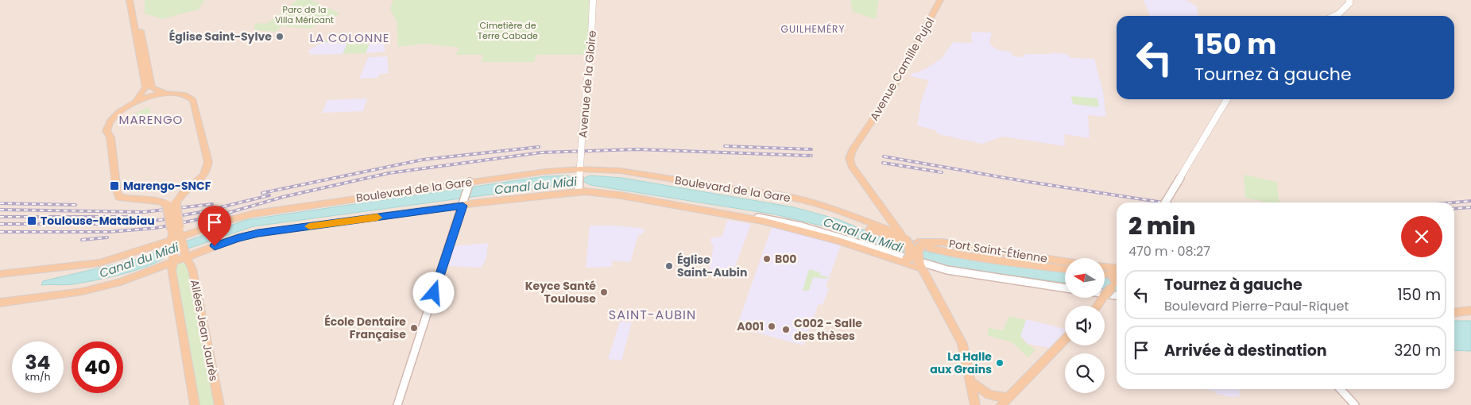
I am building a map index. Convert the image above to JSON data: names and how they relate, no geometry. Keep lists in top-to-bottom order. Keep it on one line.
{"streets":{"main road":["Avenue Camille Pujol","Avenue de la Gloire","Boulevard de la Gare","Port Saint-Étienne","Allées Jean Jaurès"]},"crossings":[["Avenue Camille Pujol","Boulevard de la Gare"],["Avenue de la Gloire","Boulevard de la Gare"],["Boulevard de la Gare","Port Saint-Étienne"],["Boulevard de la Gare","Allées Jean Jaurès"]],"districts":["GUILHEMÉRY","LA COLONNE","MARENGO","SAINT-AUBIN"],"water":["Canal du Midi"],"parks":["Parc de la Villa Méricant","Cimetière de Terre Cabade"],"places":{"other":["Église Saint-Sylve","B00","Église Saint-Aubin","Keyce Santé Toulouse","A001","École Dentaire Française","C002 - Salle des thèses","La Halle aux Grains"],"transit":["Marengo-SNCF","Toulouse-Matabiau"]},"north":"left","page":{"turn":["150 m","Tournez à gauche"],"heading":["2 min","470 m · 08:27"],"list":[{"name":"Tournez à gauche","note":"Boulevard Pierre-Paul-Riquet","value":"150 m"},{"name":"Arrivée à destination","value":"320 m"}],"speed":"34 km/h","limit":"40"}}
